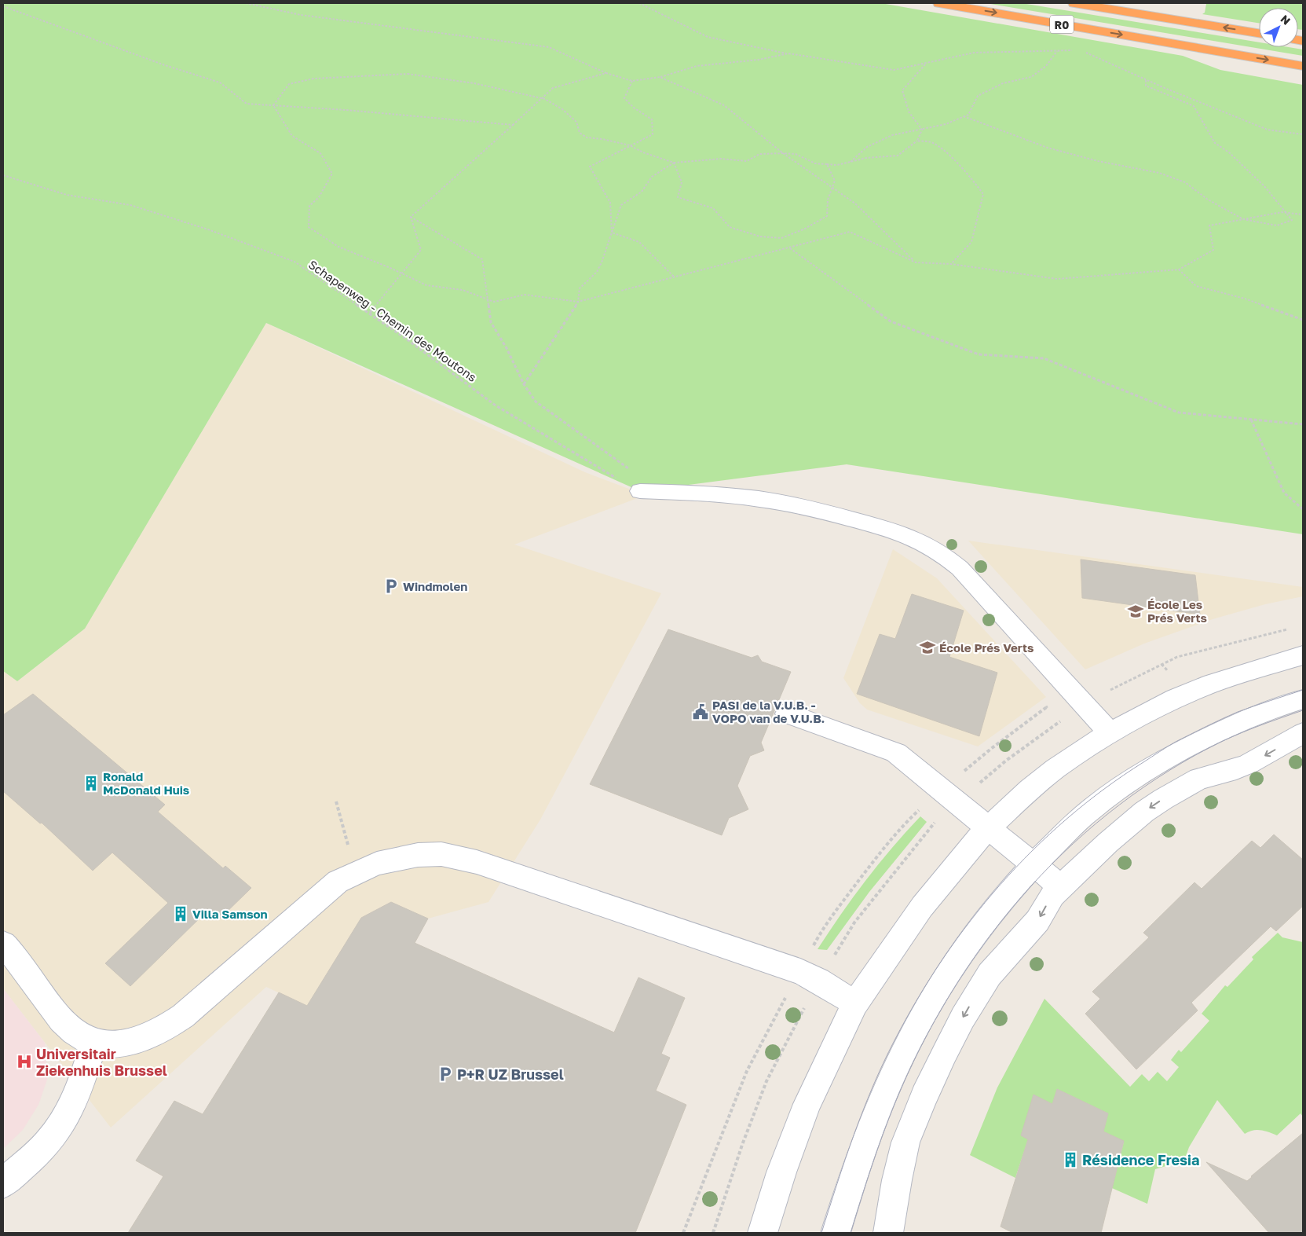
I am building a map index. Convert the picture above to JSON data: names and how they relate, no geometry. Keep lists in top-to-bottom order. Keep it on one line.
{"streets":{"highway":["R0"],"path":["Schapenweg - Chemin des Moutons"]},"places":{"parking":["Windmolen","P+R UZ Brussel"],"school or university":["École Les Prés Verts","École Prés Verts"],"public building":["PASI de la V.U.B. - VOPO van de V.U.B."],"building":["Ronald McDonald Huis","Villa Samson","Résidence Fresia"],"hospital":["Universitair Ziekenhuis Brussel"]},"north":"top right"}
